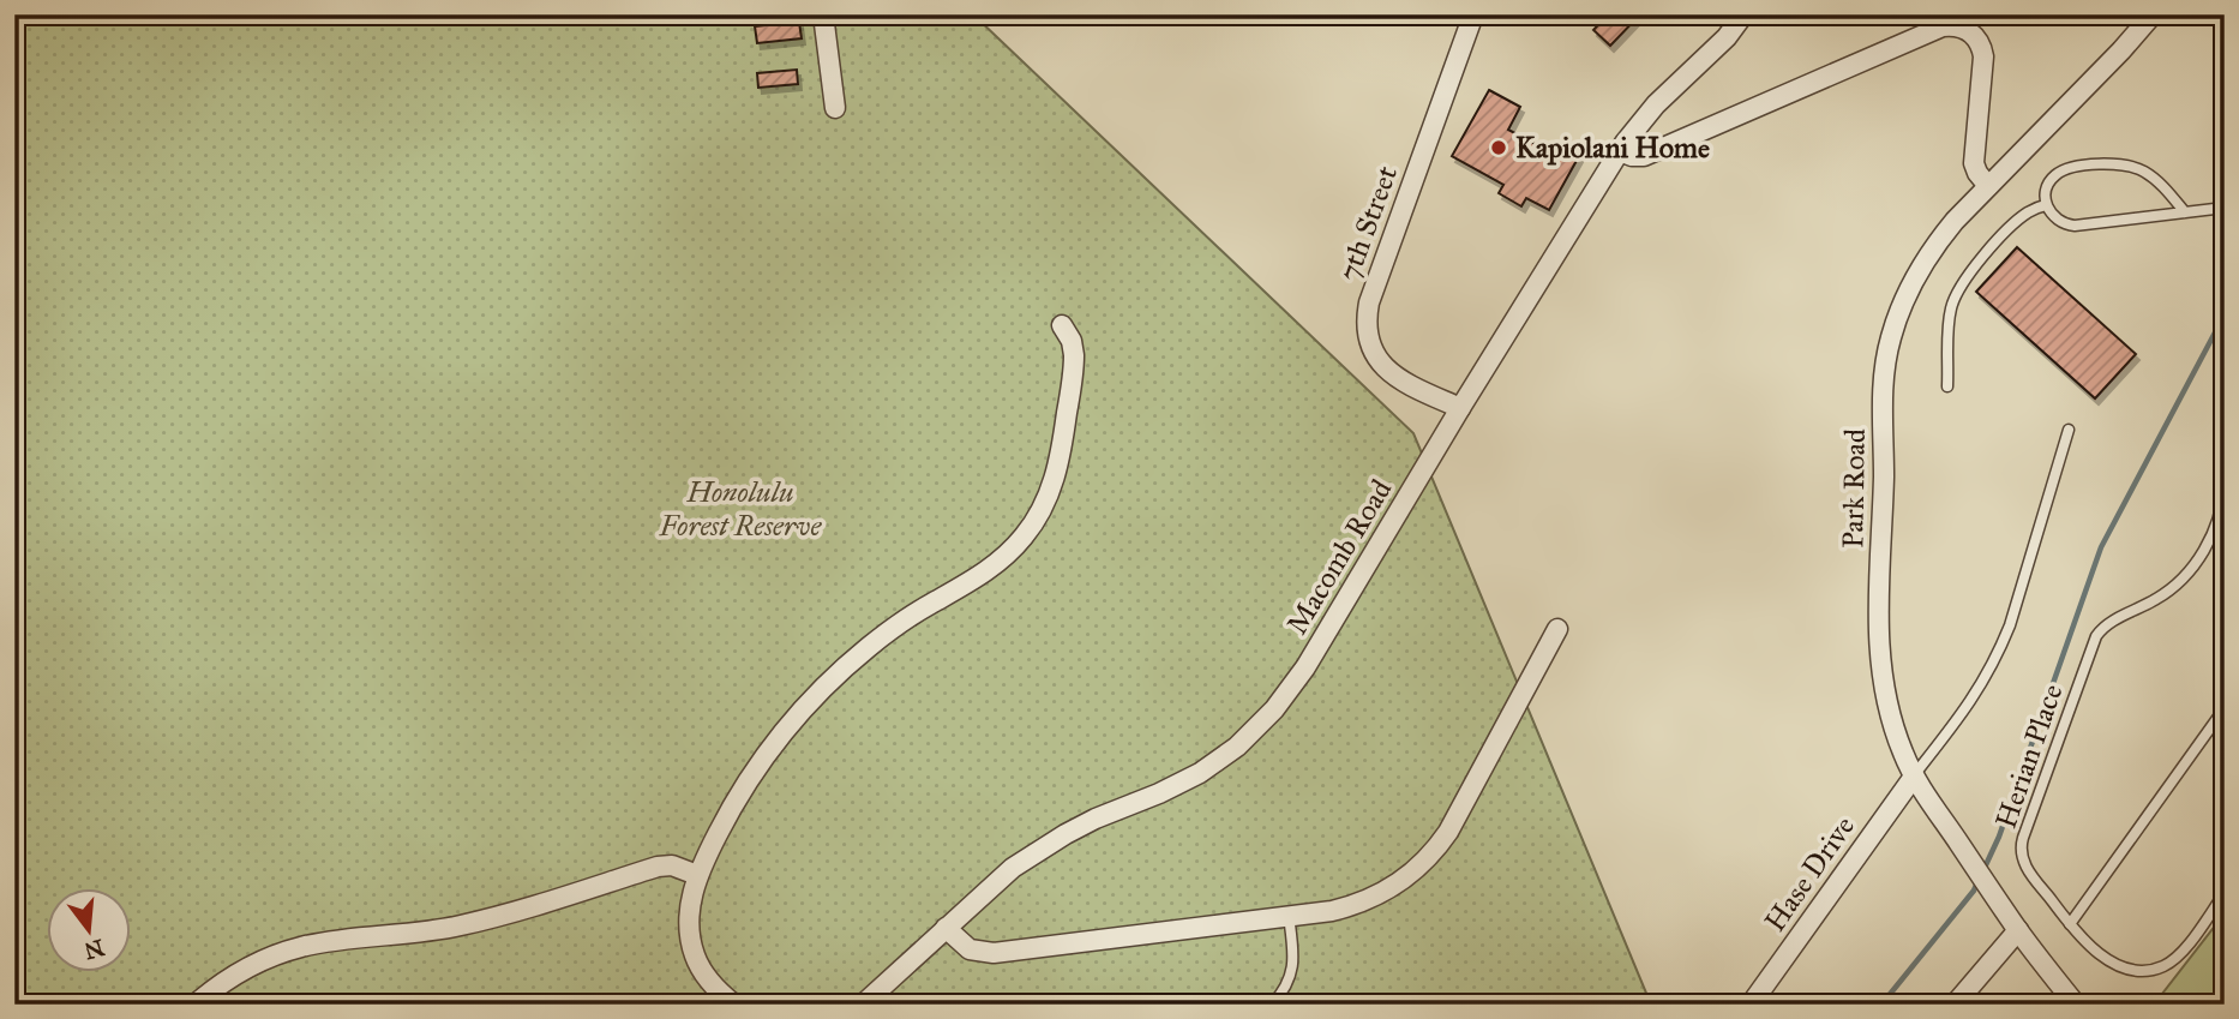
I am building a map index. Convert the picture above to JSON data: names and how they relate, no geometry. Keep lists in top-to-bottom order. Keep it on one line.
{"streets":{"street":["7th Street","Park Road","Macomb Road","Hase Drive"],"lane":["Herian Place"]},"crossings":[["7th Street","Macomb Road"],["Park Road","Hase Drive"]],"parks":["Honolulu Forest Reserve"],"places":["Kapiolani Home"],"north":"bottom"}
